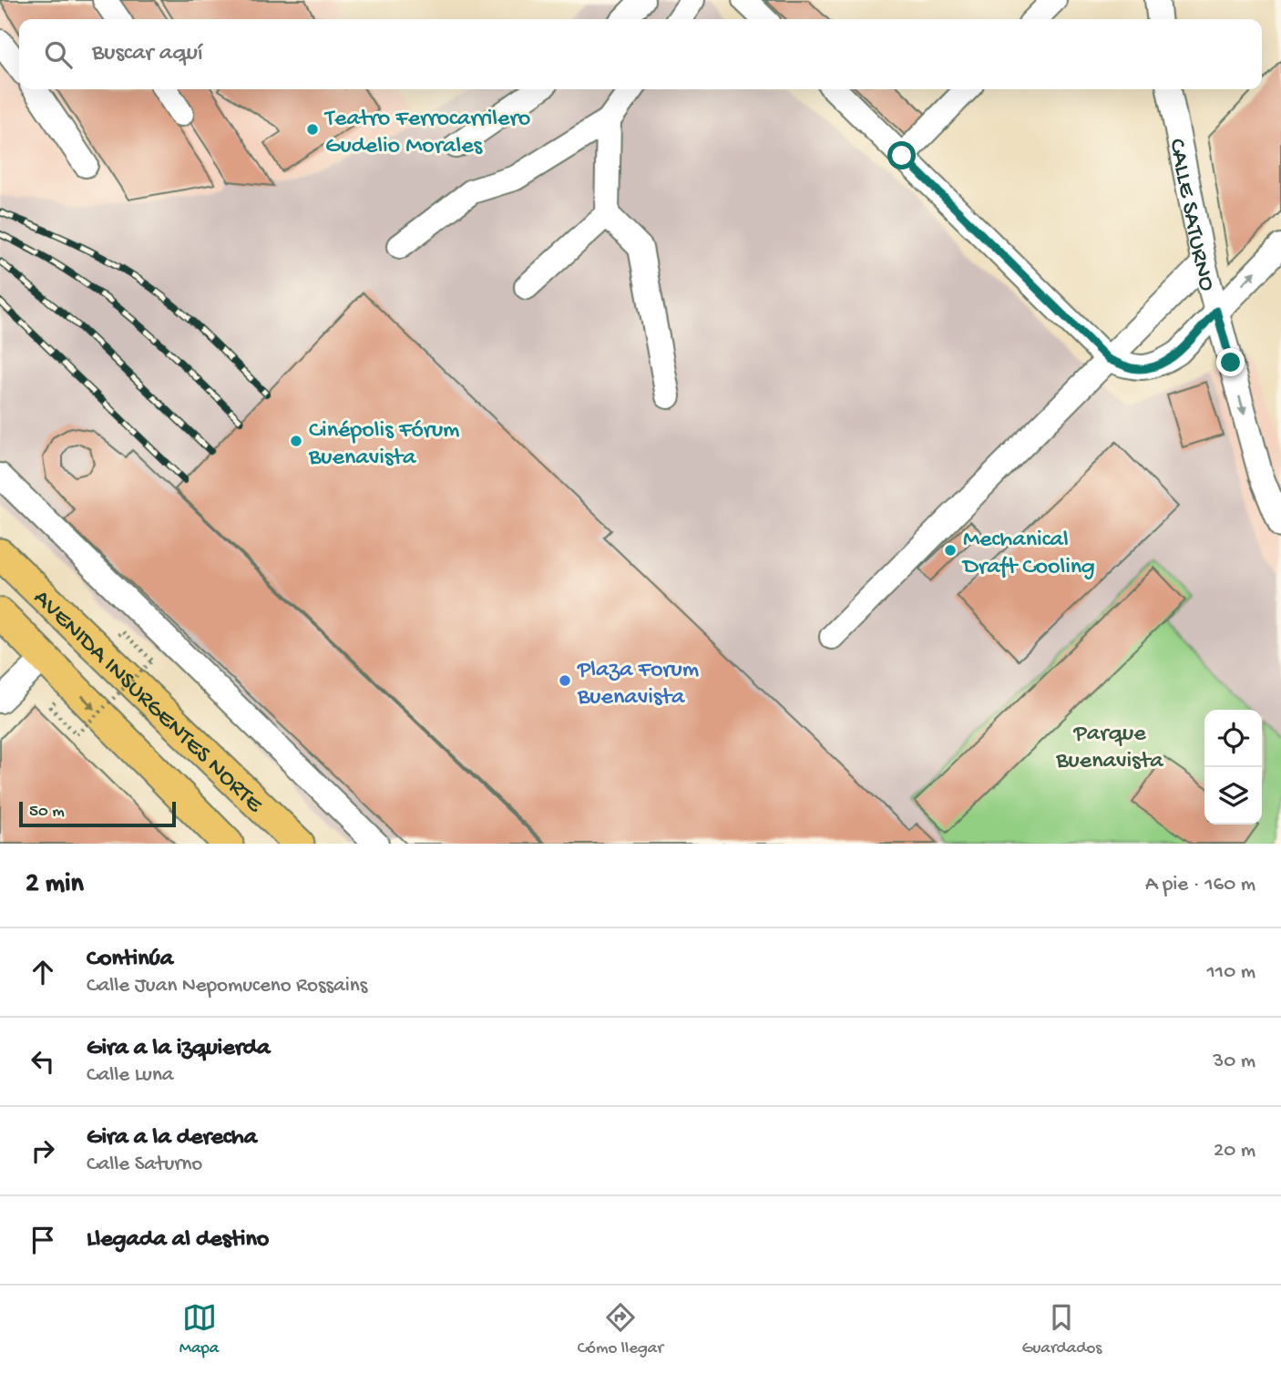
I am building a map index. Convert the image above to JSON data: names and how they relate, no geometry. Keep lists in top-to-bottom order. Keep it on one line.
{"streets":{"main road":["AVENIDA INSURGENTES NORTE"],"street":["CALLE SATURNO"]},"one_way":["CALLE SATURNO"],"parks":["Parque Buenavista"],"places":["Teatro Ferrocarrilero Gudelio Morales","Cinépolis Fórum Buenavista","Mechanical Draft Cooling","Plaza Forum Buenavista"],"scale_bar":"50 m","page":{"search":"Buscar aquí","scale":"50 m","heading":["2 min","A pie · 160 m"],"list":[["Continúa","Calle Juan Nepomuceno Rossains","110 m"],["Gira a la izquierda","Calle Luna","30 m"],["Gira a la derecha","Calle Saturno","20 m"],"Llegada al destino"],"nav":["Mapa","Cómo llegar","Guardados"]}}
